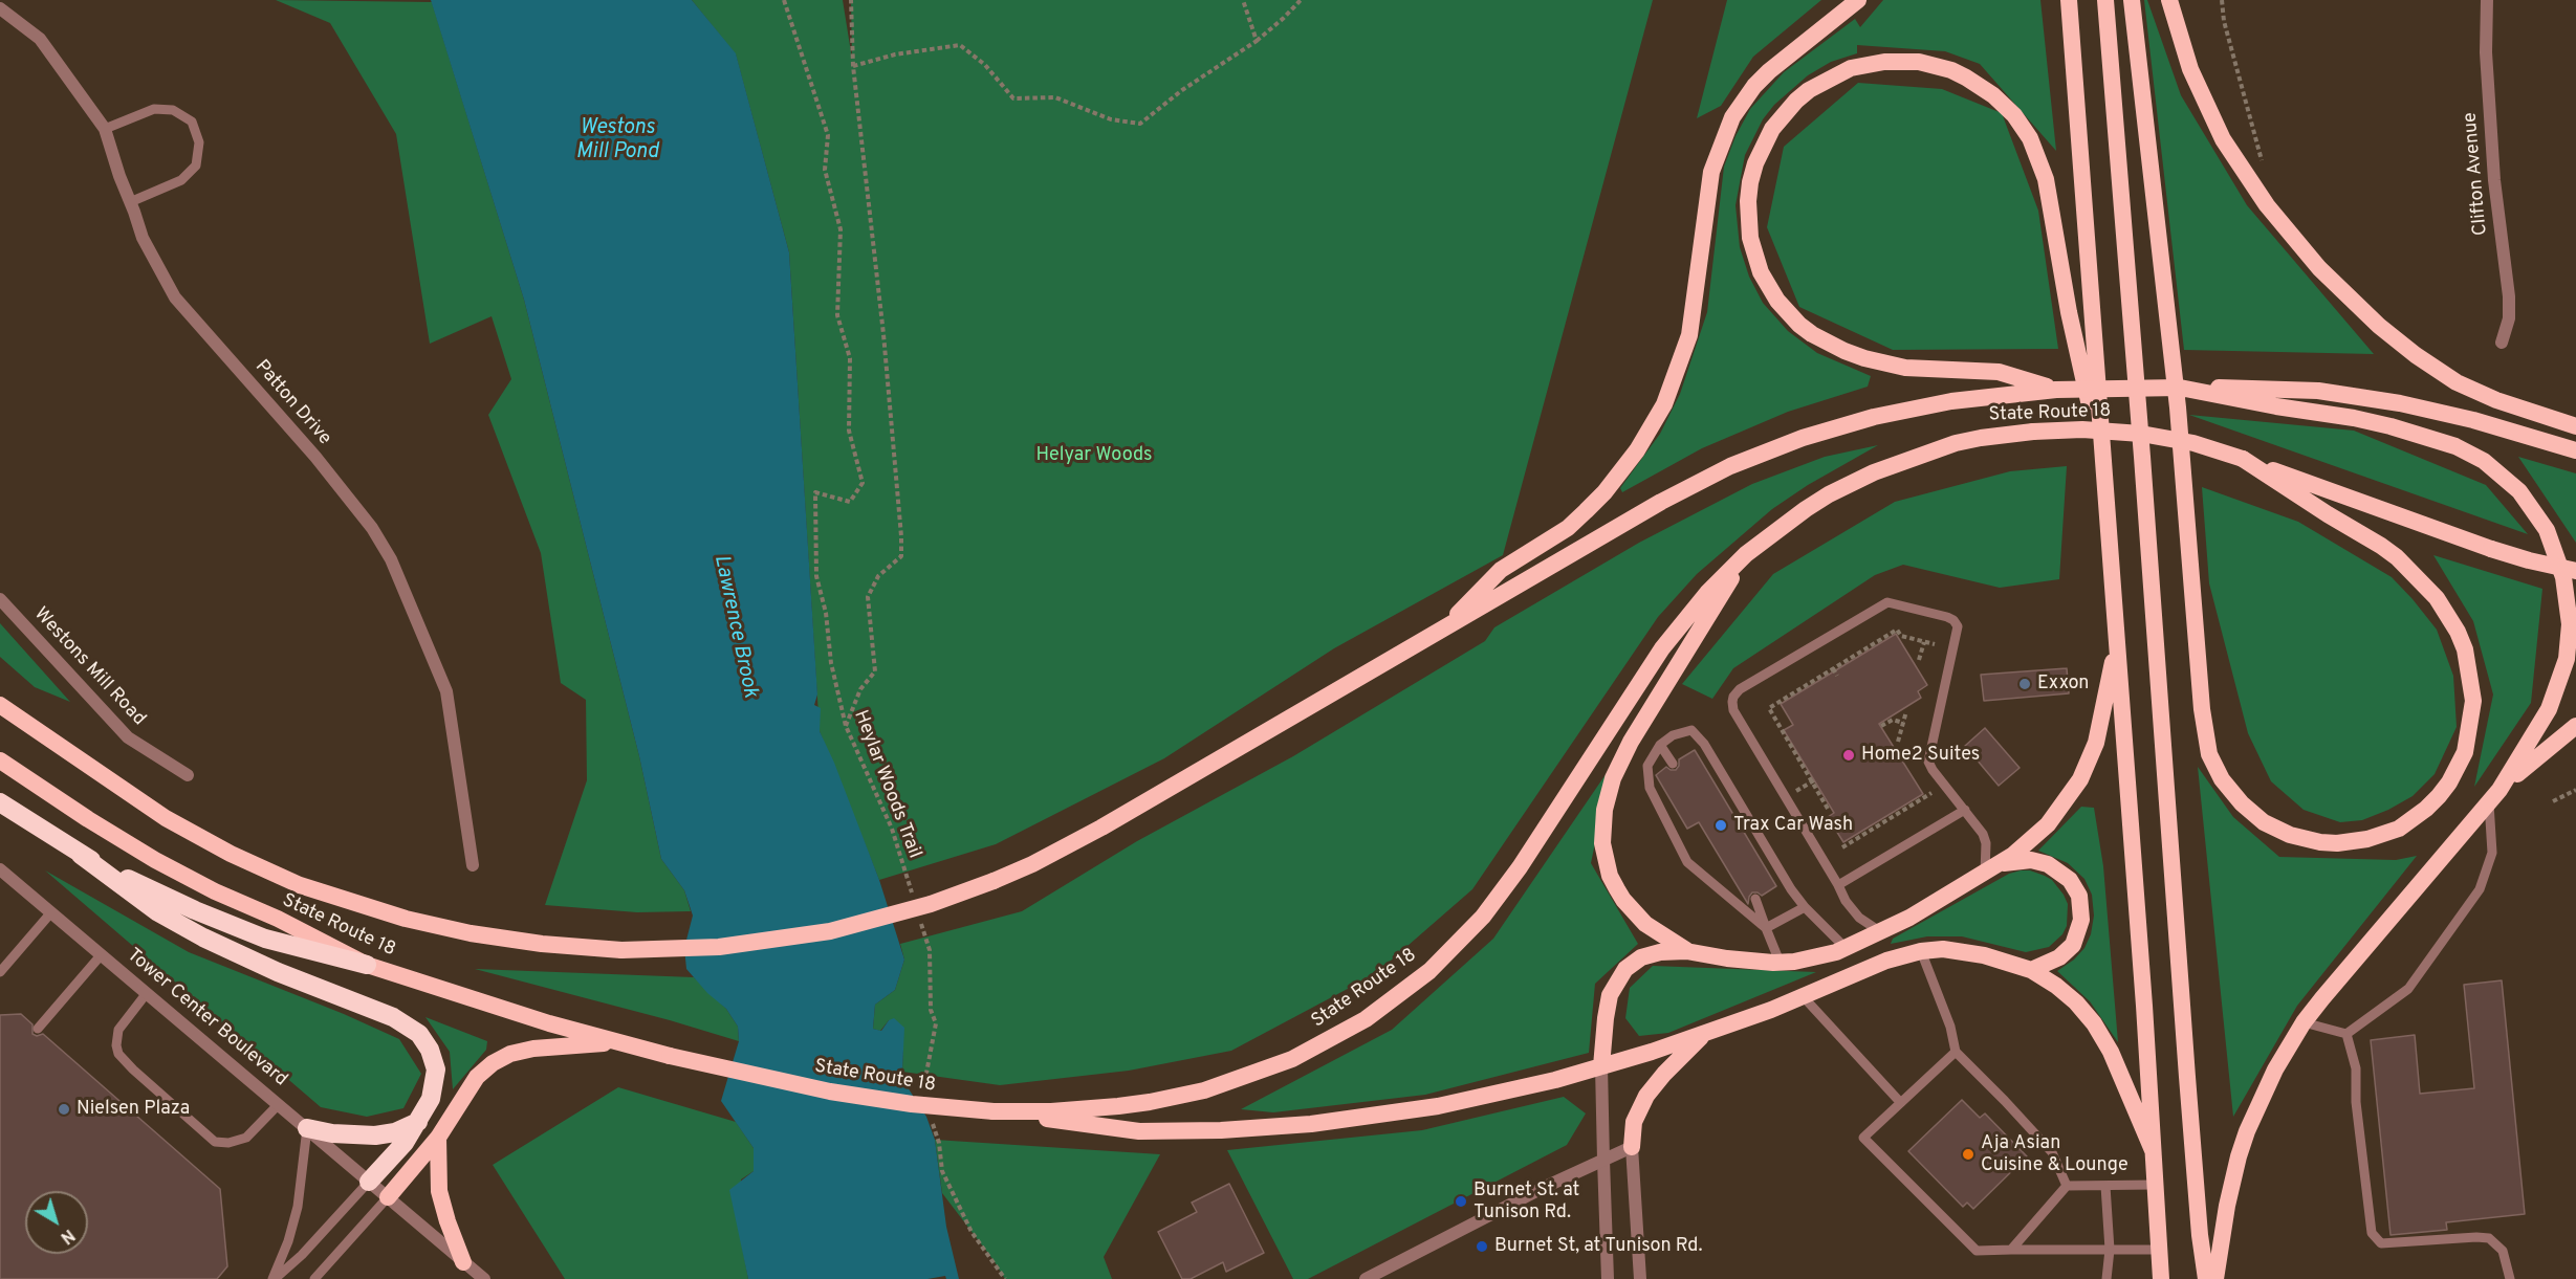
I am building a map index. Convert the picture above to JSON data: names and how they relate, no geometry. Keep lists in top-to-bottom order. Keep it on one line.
{"streets":{"highway":["State Route 18"],"street":["Clifton Avenue","Patton Drive","Westons Mill Road","Tower Center Boulevard"],"path":["Heylar Woods Trail"]},"water":["Westons Mill Pond","Lawrence Brook"],"parks":["Helyar Woods"],"places":["Exxon","Home2 Suites","Trax Car Wash","Nielsen Plaza","Aja Asian Cuisine & Lounge","Burnet St. at Tunison Rd.","Burnet St, at Tunison Rd."],"north":"bottom right"}
